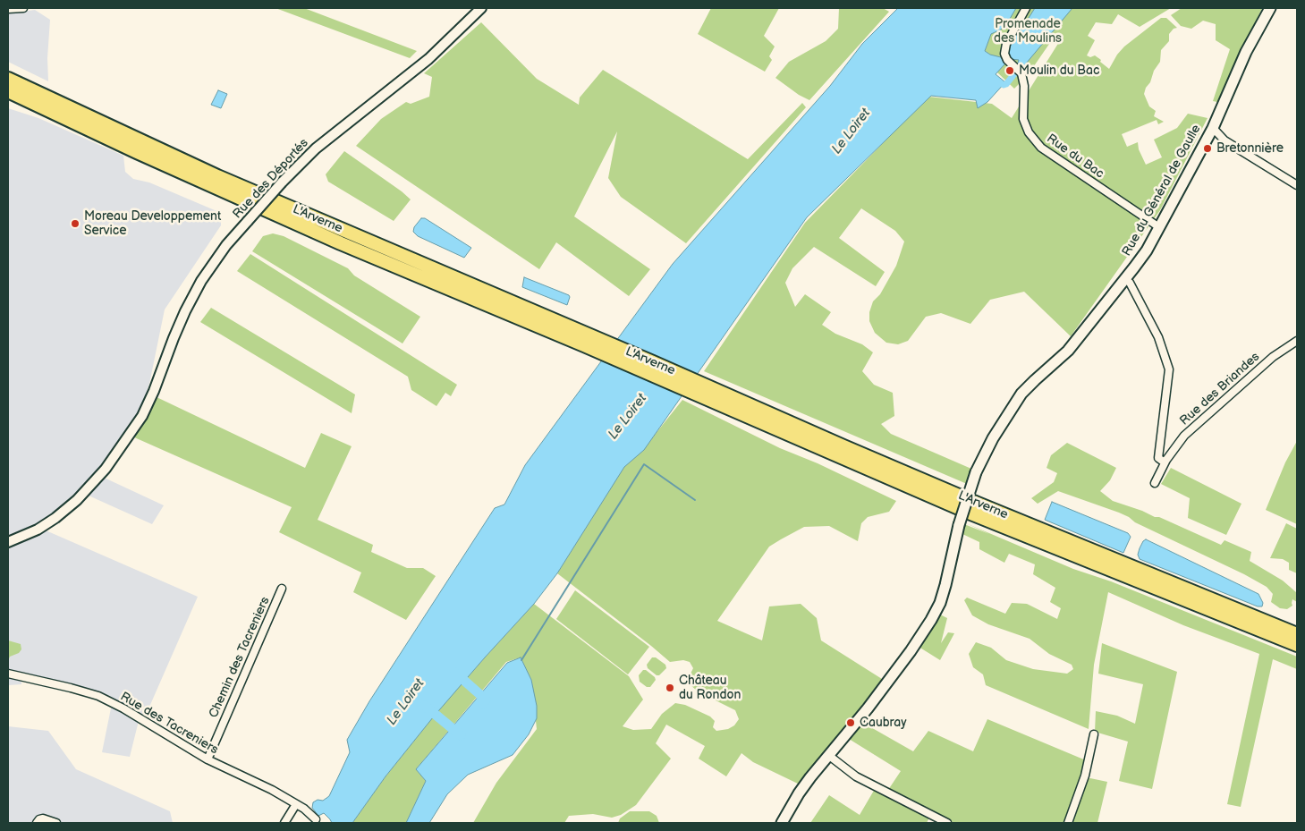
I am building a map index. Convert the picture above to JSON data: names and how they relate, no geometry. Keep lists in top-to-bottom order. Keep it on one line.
{"streets":{"highway":["L'Arverne"],"main road":["Rue du Général de Gaulle"],"street":["Rue du Bac","Rue des Déportés","Rue des Briandes","Chemin des Tacreniers","Rue des Tacreniers"]},"crossings":[["Rue du Bac","Rue du Général de Gaulle"],["Chemin des Tacreniers","Rue des Tacreniers"]],"water":["Le Loiret"],"parks":["Promenade des Moulins"],"places":["Moulin du Bac","Bretonnière","Moreau Developpement Service","Château du Rondon","Caubray"]}
